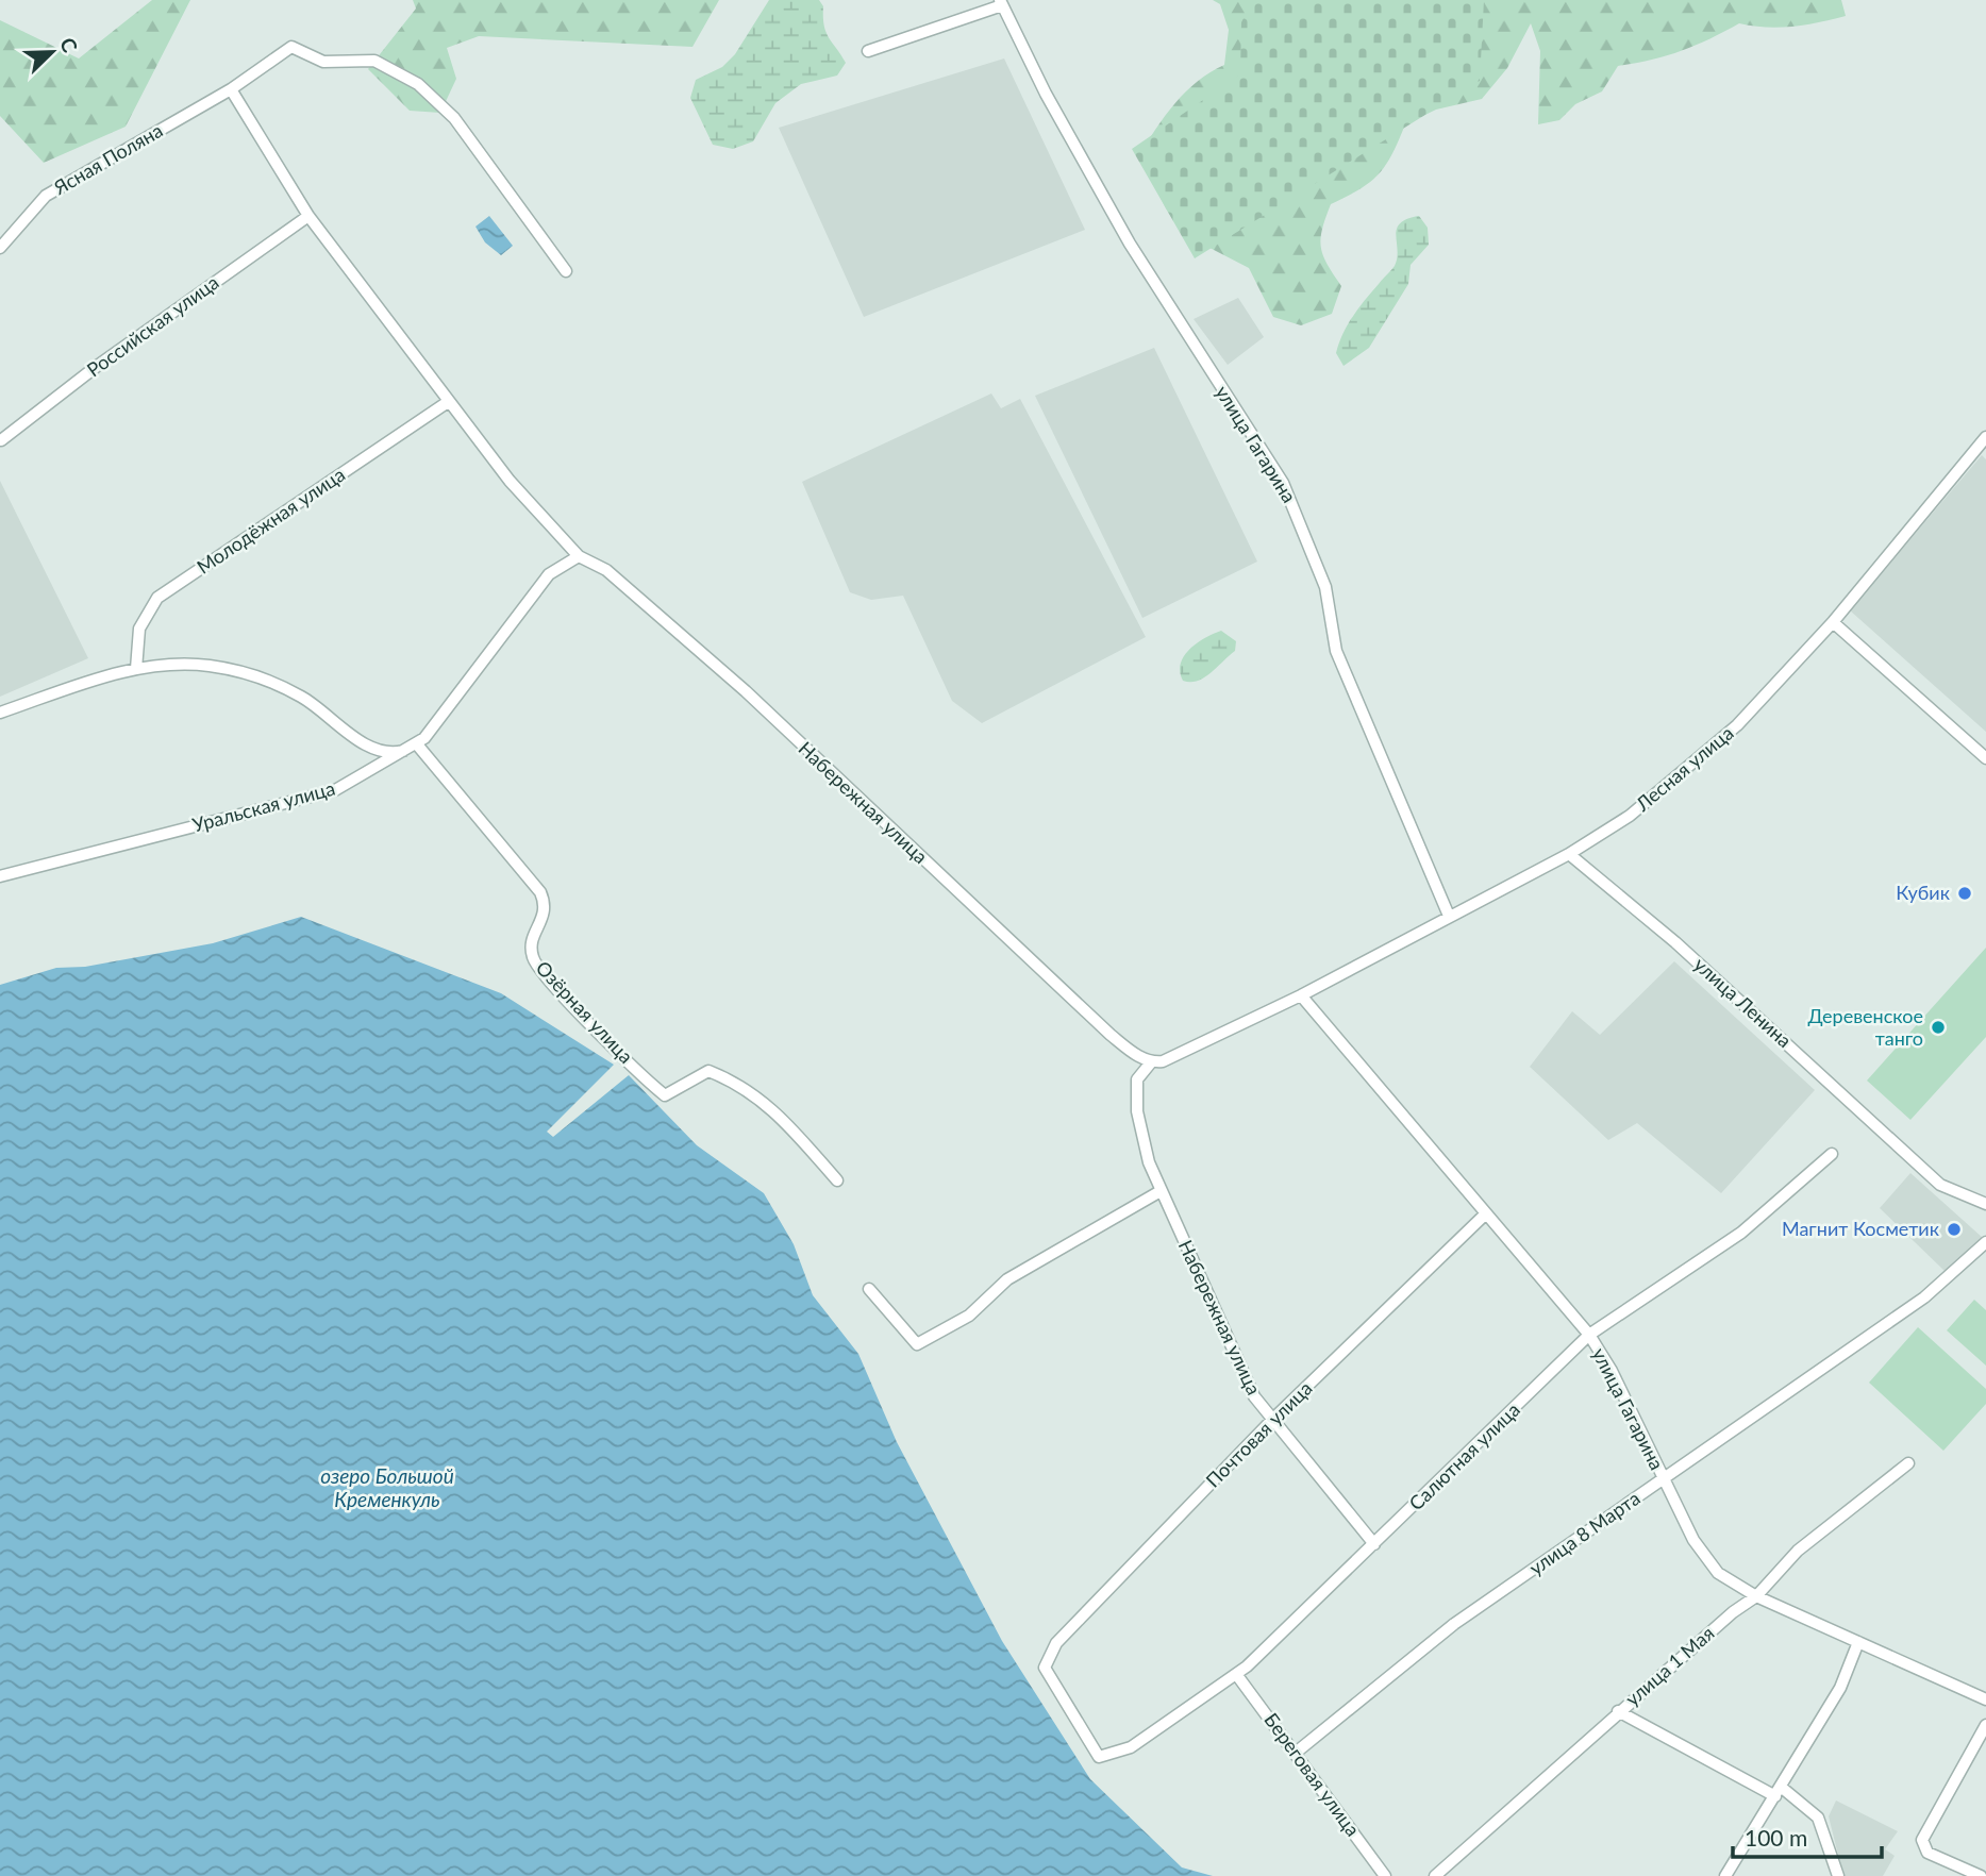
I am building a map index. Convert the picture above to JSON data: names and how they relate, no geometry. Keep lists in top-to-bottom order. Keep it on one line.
{"streets":{"street":["Ясная Поляна","Российская улица","улица Гагарина","Молодёжная улица","Лесная улица","Набережная улица","Уральская улица","улица Ленина","Озёрная улица","Почтовая улица","Салютная улица","улица 8 Марта","улица 1 Мая","Береговая улица"]},"crossings":[["Ясная Поляна","Набережная улица"],["Российская улица","Набережная улица"],["улица Гагарина","Лесная улица"],["улица Гагарина","Почтовая улица"],["улица Гагарина","Салютная улица"],["улица Гагарина","улица 8 Марта"],["улица Гагарина","улица 1 Мая"],["Молодёжная улица","Набережная улица"],["Лесная улица","улица Ленина"],["Набережная улица","Уральская улица"],["Набережная улица","Почтовая улица"],["Набережная улица","Салютная улица"],["Уральская улица","Озёрная улица"],["Почтовая улица","Салютная улица"],["Салютная улица","Береговая улица"],["улица 8 Марта","Береговая улица"]],"water":["озеро Большой Кременкуль"],"places":["Кубик","Деревенское танго","Магнит Косметик"],"scale_bar":"100 m","north":"top right"}
